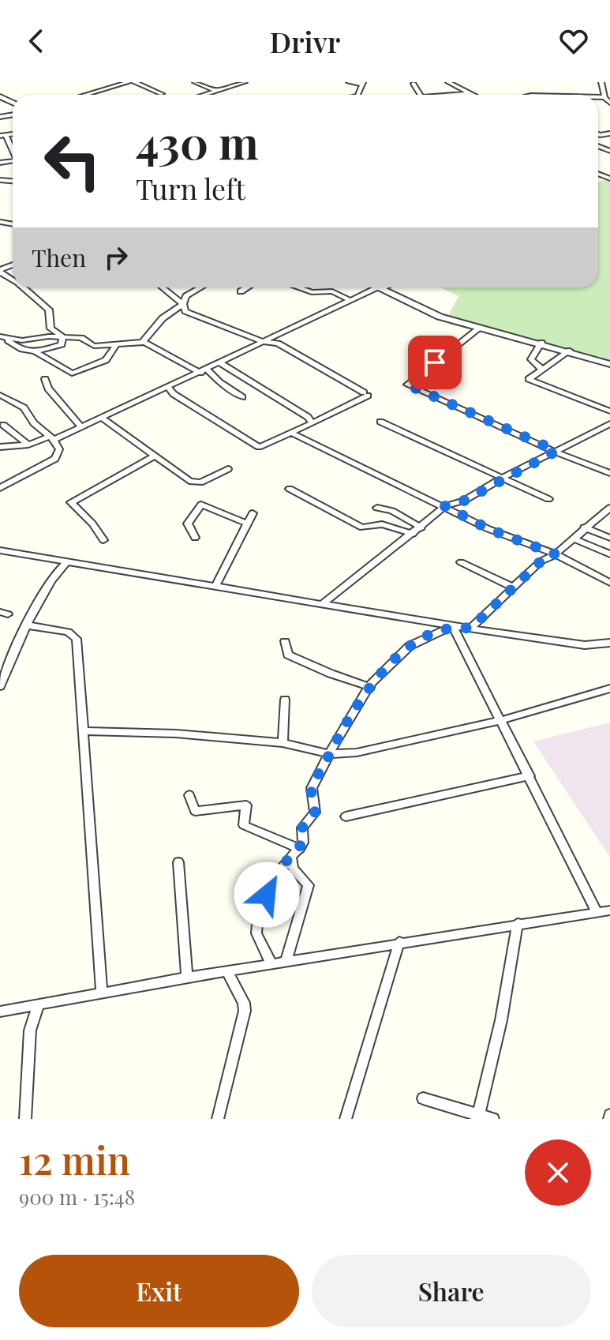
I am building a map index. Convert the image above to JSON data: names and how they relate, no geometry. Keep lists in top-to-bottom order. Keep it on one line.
{"page":{"header":"Drivr","turn":["430 m","Turn left"],"then":"Then","heading":["12 min","900 m · 15:48"],"buttons":["Exit","Share"]}}
